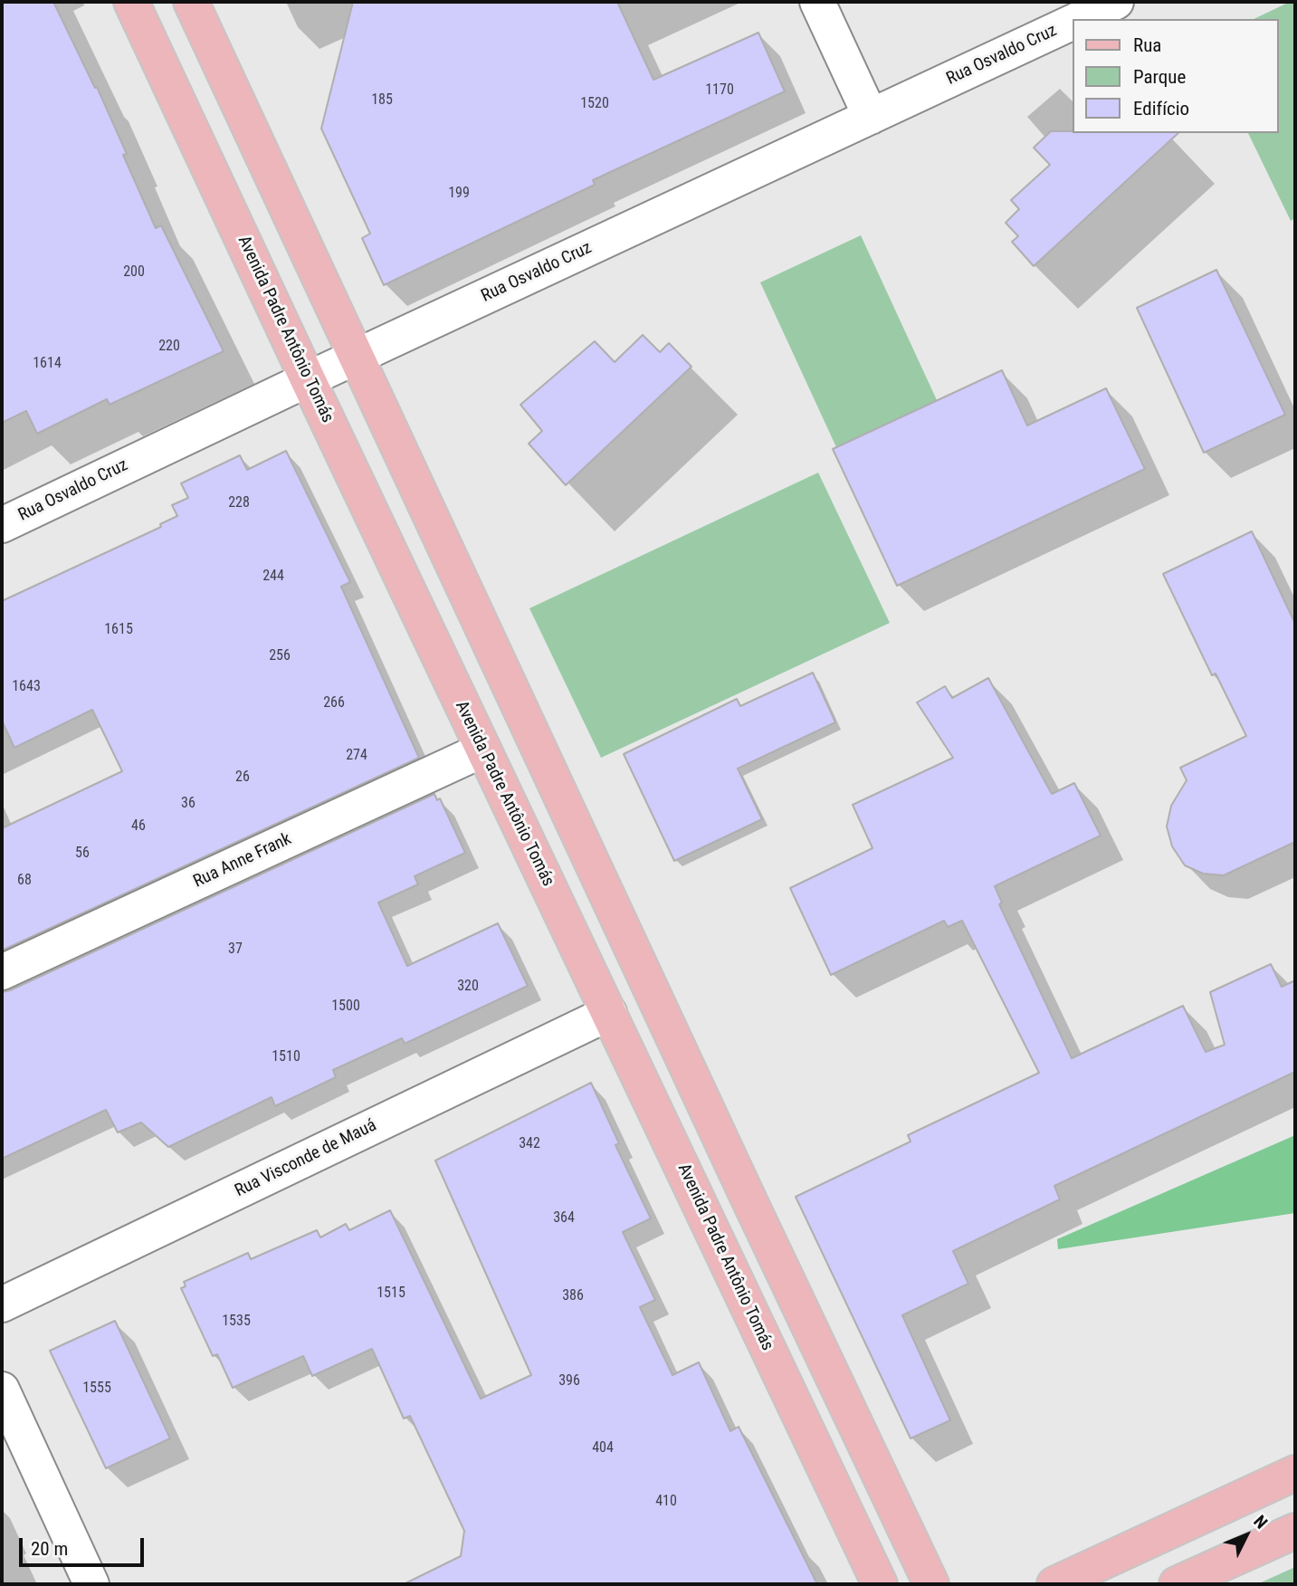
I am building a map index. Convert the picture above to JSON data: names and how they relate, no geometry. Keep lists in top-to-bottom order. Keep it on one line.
{"streets":{"main road":["Avenida Padre Antônio Tomás"],"street":["Rua Osvaldo Cruz","Rua Anne Frank","Rua Visconde de Mauá"]},"crossings":[["Rua Osvaldo Cruz","Avenida Padre Antônio Tomás"],["Avenida Padre Antônio Tomás","Rua Anne Frank"],["Avenida Padre Antônio Tomás","Rua Visconde de Mauá"]],"house_numbers":["1170","185","1520","199","200","220","1614","228","244","1615","256","1643","266","274","26","36","46","56","68","37","320","1500","1510","342","364","1515","386","1535","396","1555","404","410"],"legend":["Rua","Parque","Edifício"],"scale_bar":"20 m","north":"top right"}
